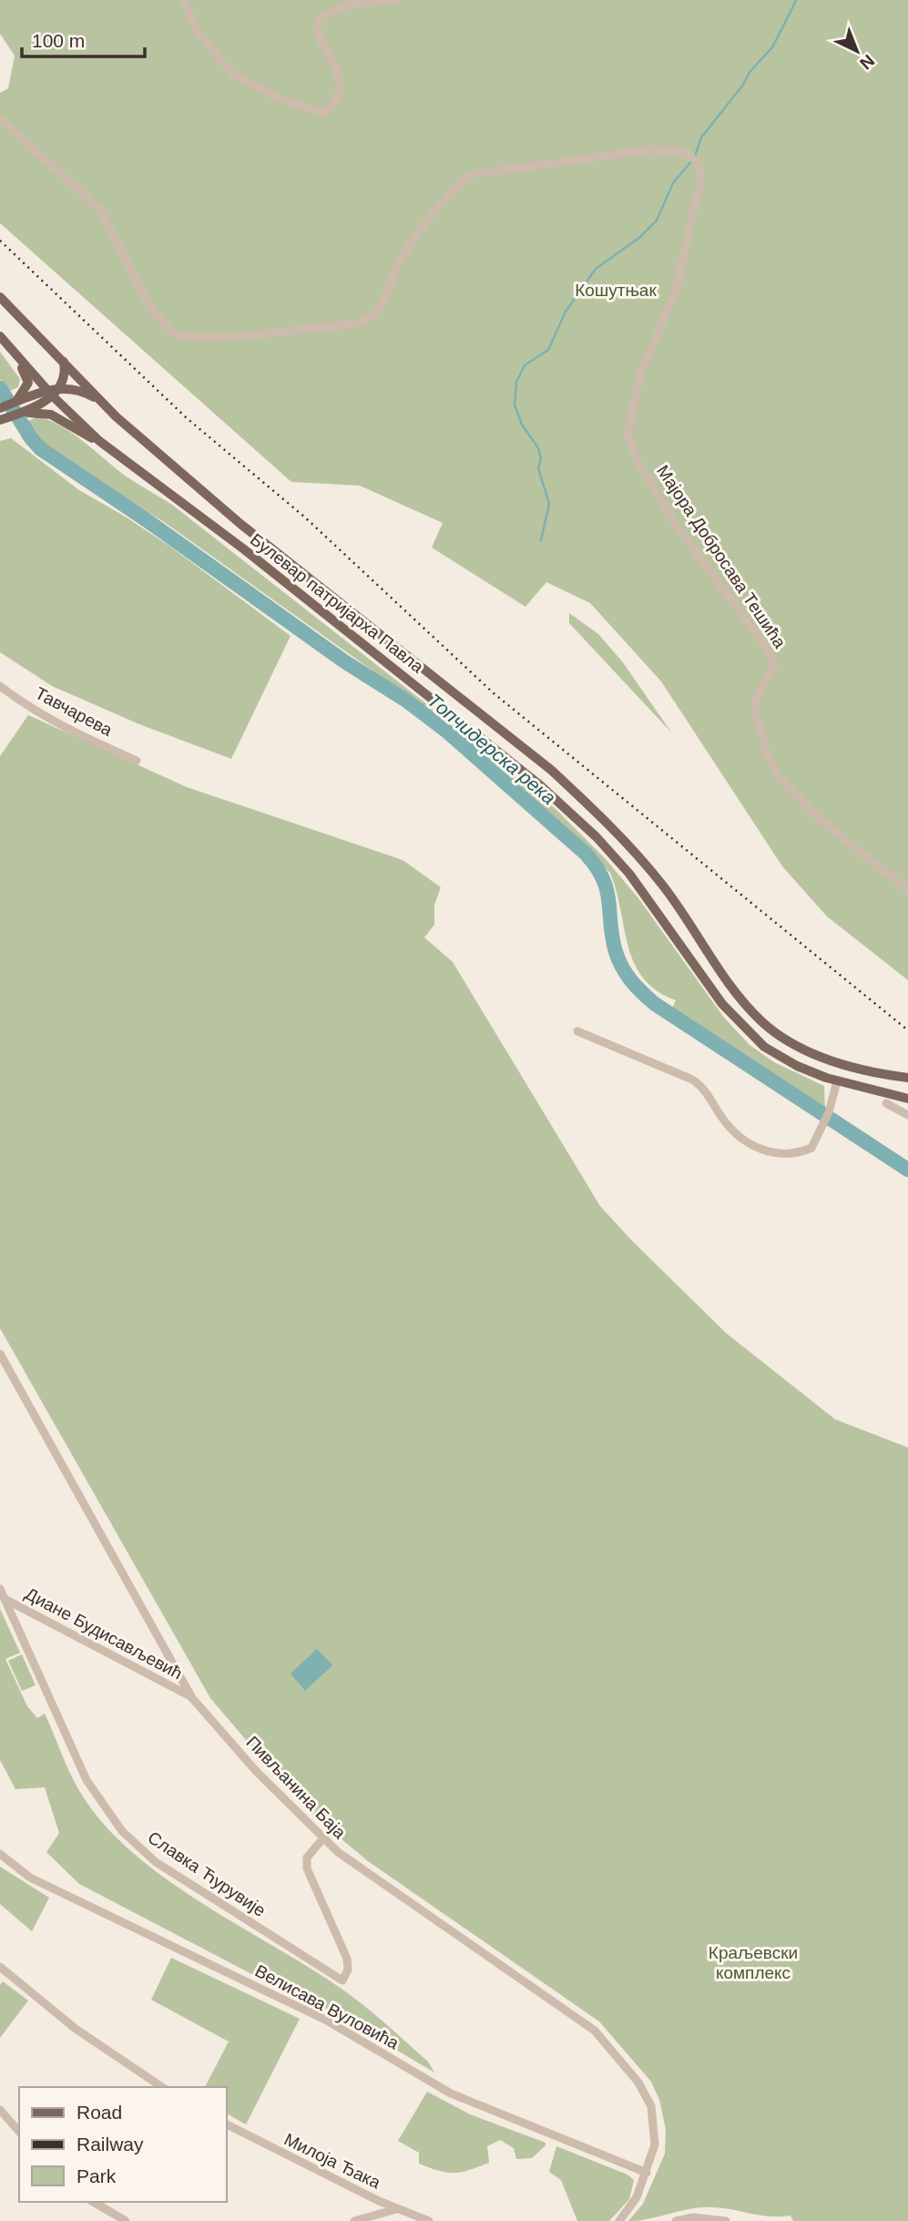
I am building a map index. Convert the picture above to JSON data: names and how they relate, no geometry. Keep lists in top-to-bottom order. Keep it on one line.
{"streets":{"main road":["Булевар патријарха Павла"],"street":["Мајора Добросава Тешића","Тавчарева","Диане Будисављевић","Пивљанина Баја","Славка Ћурувије","Велисава Вуловића","Милоја Ђака"]},"crossings":[["Диане Будисављевић","Пивљанина Баја"],["Диане Будисављевић","Славка Ћурувије"],["Пивљанина Баја","Славка Ћурувије"],["Пивљанина Баја","Велисава Вуловића"]],"water":["Топчидерска река"],"parks":["Кошутњак","Краљевски комплекс"],"legend":["Road","Railway","Park"],"scale_bar":"100 m","north":"bottom right"}
